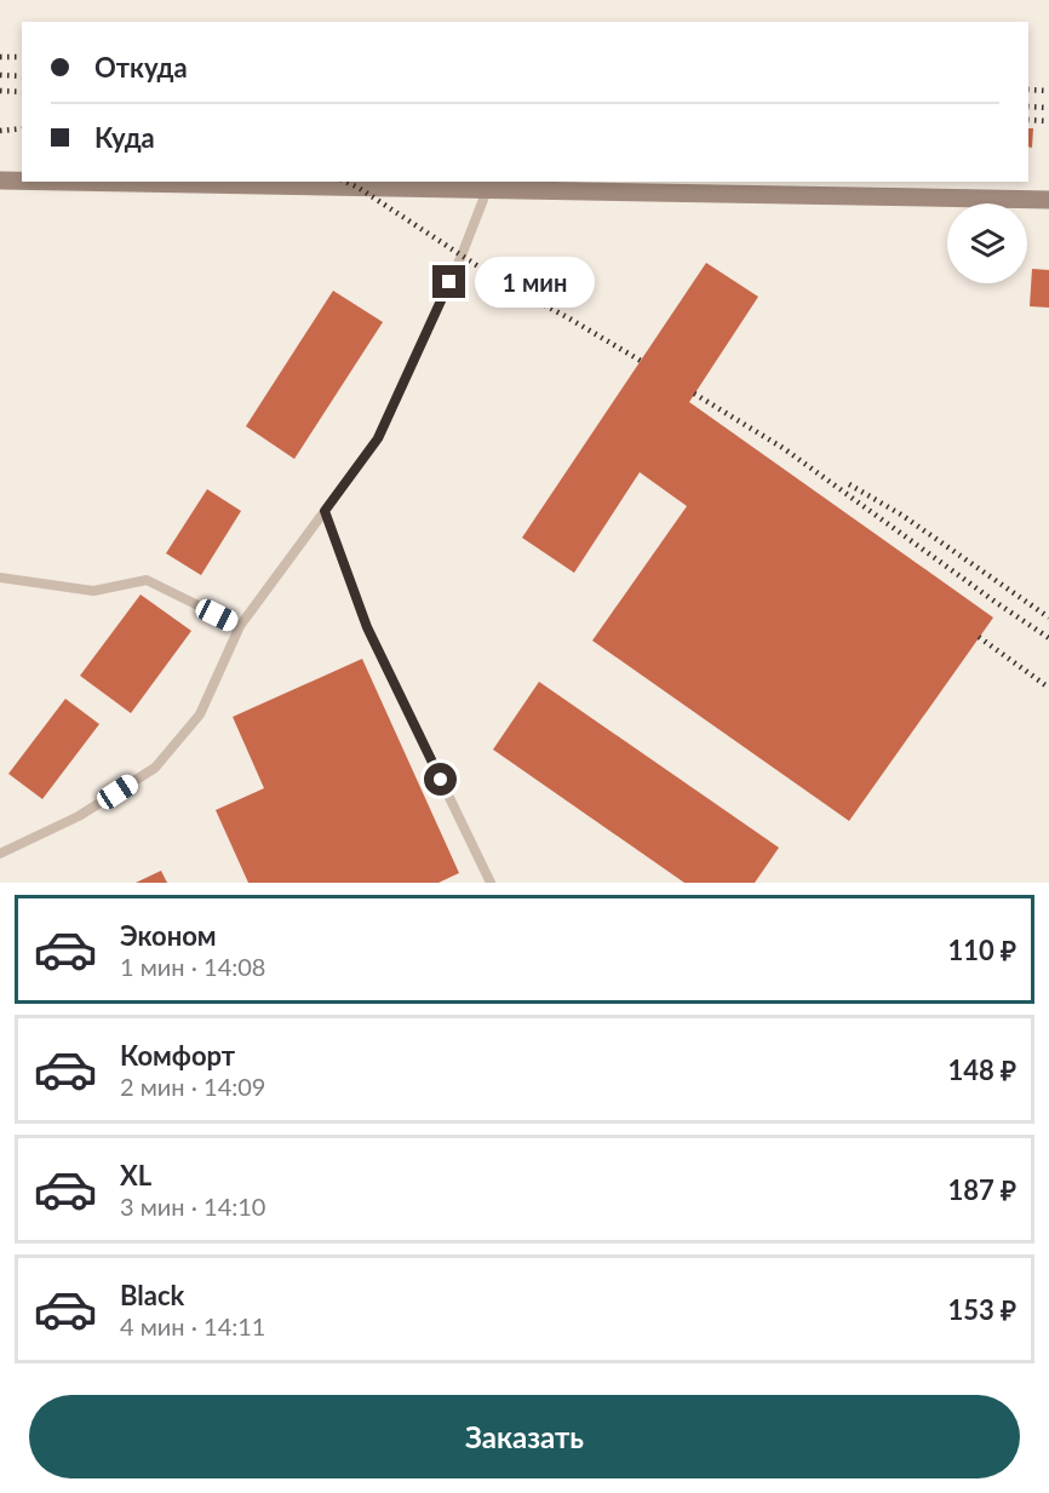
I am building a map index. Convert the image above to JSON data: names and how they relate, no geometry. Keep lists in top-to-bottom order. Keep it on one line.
{"page":{"banner":["Откуда","Куда"],"bubble":"1 мин","list":[{"name":"Эконом","note":"1 мин · 14:08","value":"110 ₽"},{"name":"Комфорт","note":"2 мин · 14:09","value":"148 ₽"},{"name":"XL","note":"3 мин · 14:10","value":"187 ₽"},{"name":"Black","note":"4 мин · 14:11","value":"153 ₽"}],"buttons":"Заказать"}}
